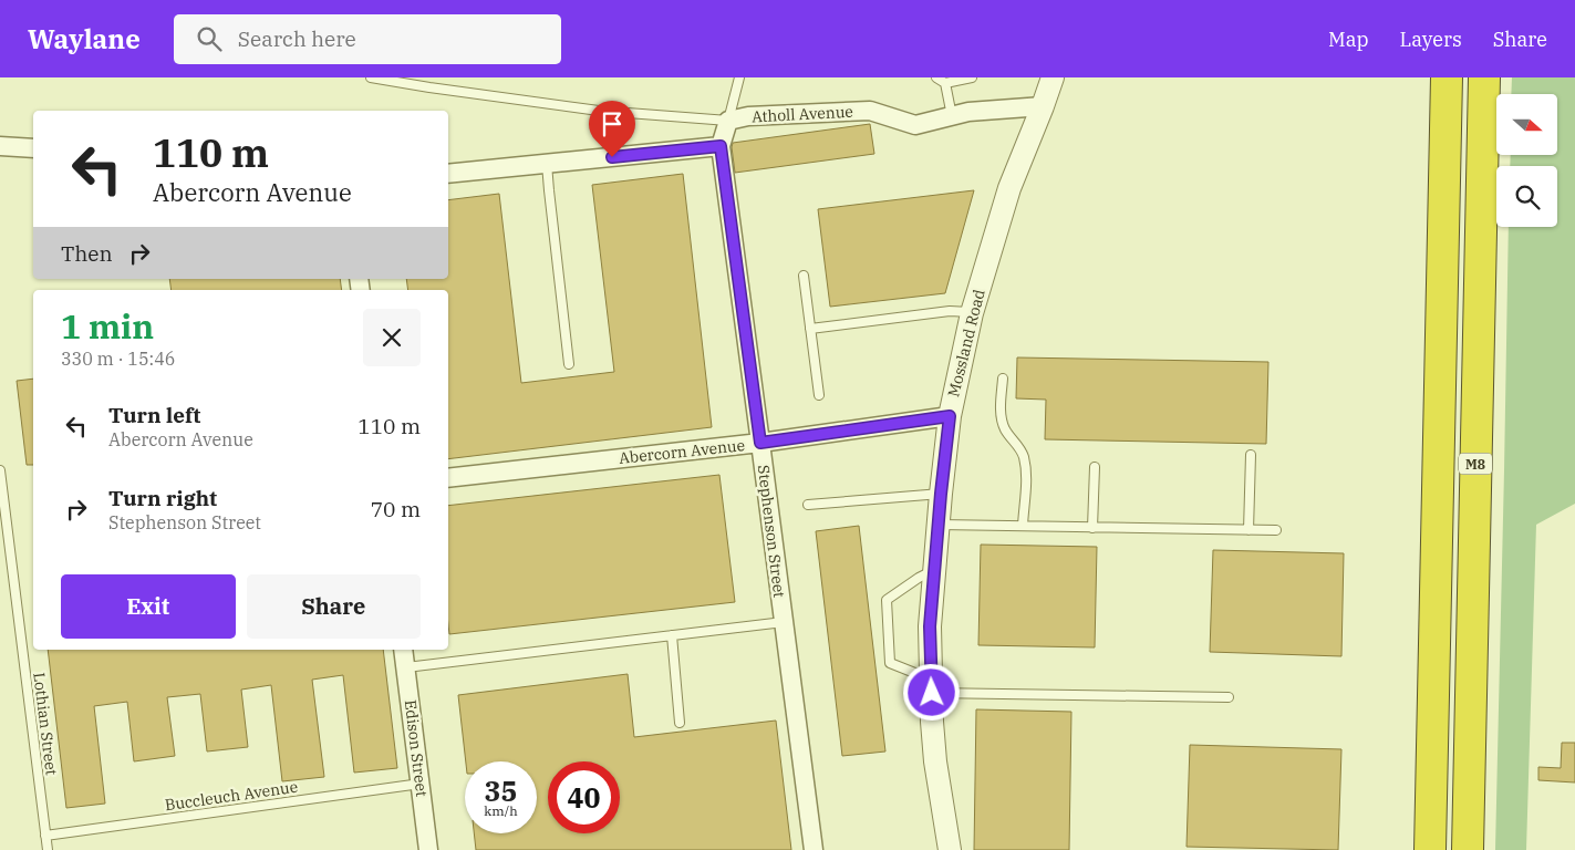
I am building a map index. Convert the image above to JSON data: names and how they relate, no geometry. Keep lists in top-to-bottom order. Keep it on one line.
{"streets":{"highway":["M8"],"street":["Atholl Avenue","Mossland Road","Abercorn Avenue","Stephenson Street","Edison Street"],"lane":["Lothian Street","Buccleuch Avenue"]},"crossings":[["Atholl Avenue","Mossland Road"],["Mossland Road","Abercorn Avenue"],["Abercorn Avenue","Stephenson Street"],["Lothian Street","Buccleuch Avenue"],["Edison Street","Buccleuch Avenue"]],"north":"right","page":{"header":"Waylane","search":"Search here","nav":["Map","Layers","Share"],"turn":["110 m","Abercorn Avenue"],"then":"Then","heading":["1 min","330 m · 15:46"],"list":[{"name":"Turn left","note":"Abercorn Avenue","value":"110 m"},{"name":"Turn right","note":"Stephenson Street","value":"70 m"}],"buttons":["Exit","Share"],"speed":"35 km/h","limit":"40"}}
